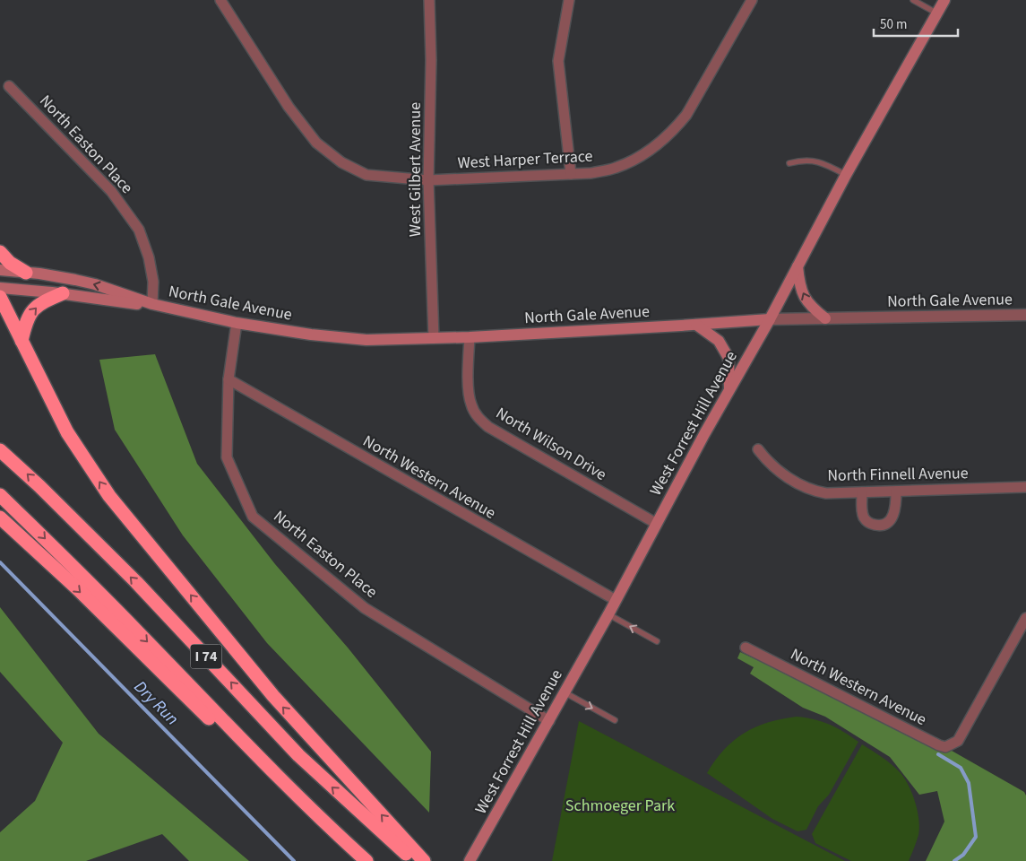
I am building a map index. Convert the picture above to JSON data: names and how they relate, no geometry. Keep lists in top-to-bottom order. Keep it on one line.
{"streets":{"highway":["I 74"],"main road":["North Gale Avenue","West Forrest Hill Avenue"],"street":["North Easton Place","West Harper Terrace","West Gilbert Avenue","North Wilson Drive","North Finnell Avenue","North Western Avenue"]},"crossings":[["North Easton Place","North Gale Avenue"],["North Easton Place","West Forrest Hill Avenue"],["North Easton Place","North Western Avenue"],["West Harper Terrace","West Gilbert Avenue"],["West Gilbert Avenue","North Gale Avenue"],["North Gale Avenue","West Forrest Hill Avenue"],["North Gale Avenue","North Wilson Drive"],["West Forrest Hill Avenue","North Wilson Drive"],["West Forrest Hill Avenue","North Western Avenue"]],"water":["Dry Run"],"parks":["Schmoeger Park"],"scale_bar":"50 m"}
